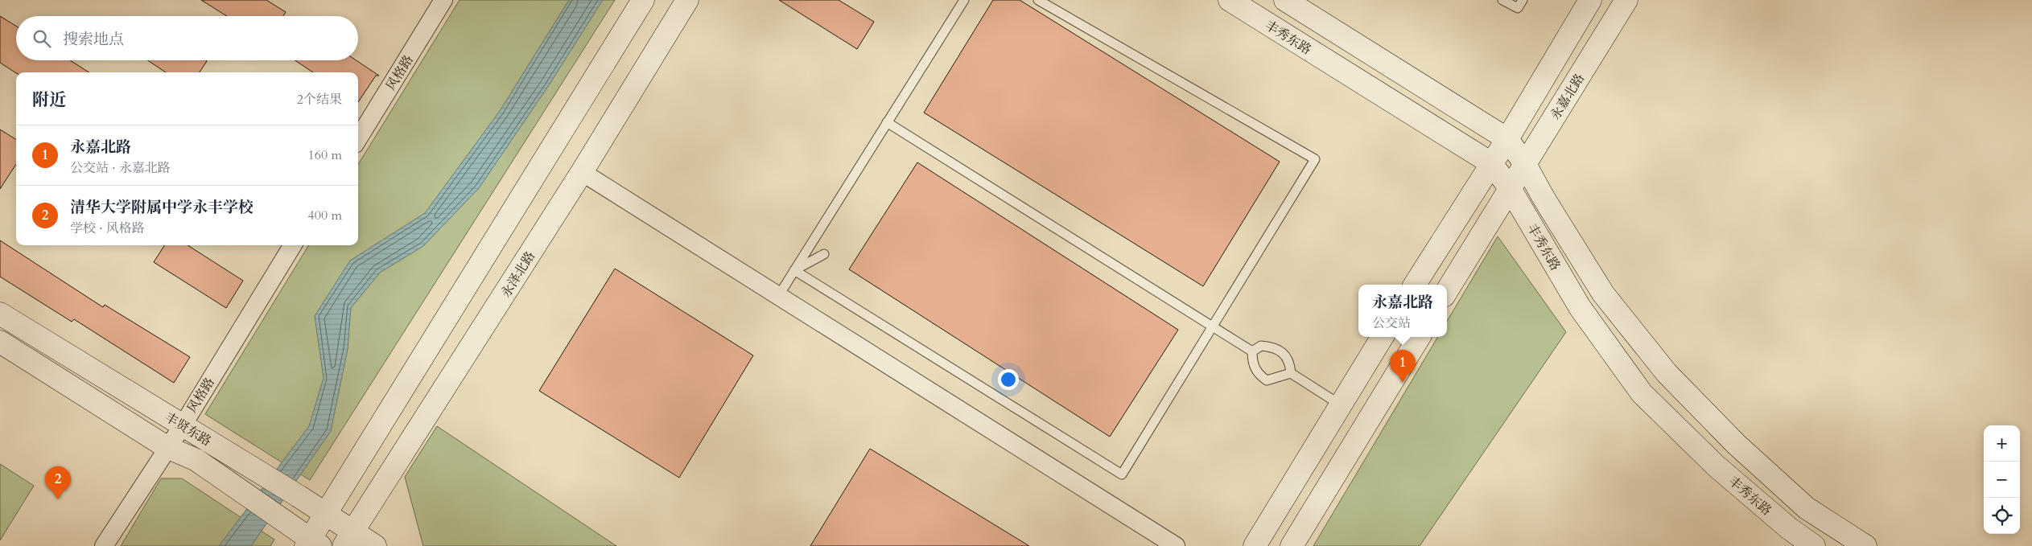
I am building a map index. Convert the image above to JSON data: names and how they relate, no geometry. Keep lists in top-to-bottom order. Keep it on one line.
{"streets":{"street":["丰秀东路","风格路","永嘉北路","永泽北路","丰贤东路"]},"crossings":[["丰秀东路","永嘉北路"],["风格路","丰贤东路"],["永泽北路","丰贤东路"]],"page":{"search":"搜索地点","heading":["附近","2个结果"],"list":[{"mark":"1","name":"永嘉北路","note":"公交站 · 永嘉北路","value":"160 m"},{"mark":"2","name":"清华大学附属中学永丰学校","note":"学校 · 风格路","value":"400 m"}],"popup":["永嘉北路","公交站"],"pins":["1","2"],"map_buttons":["+","−"]}}
